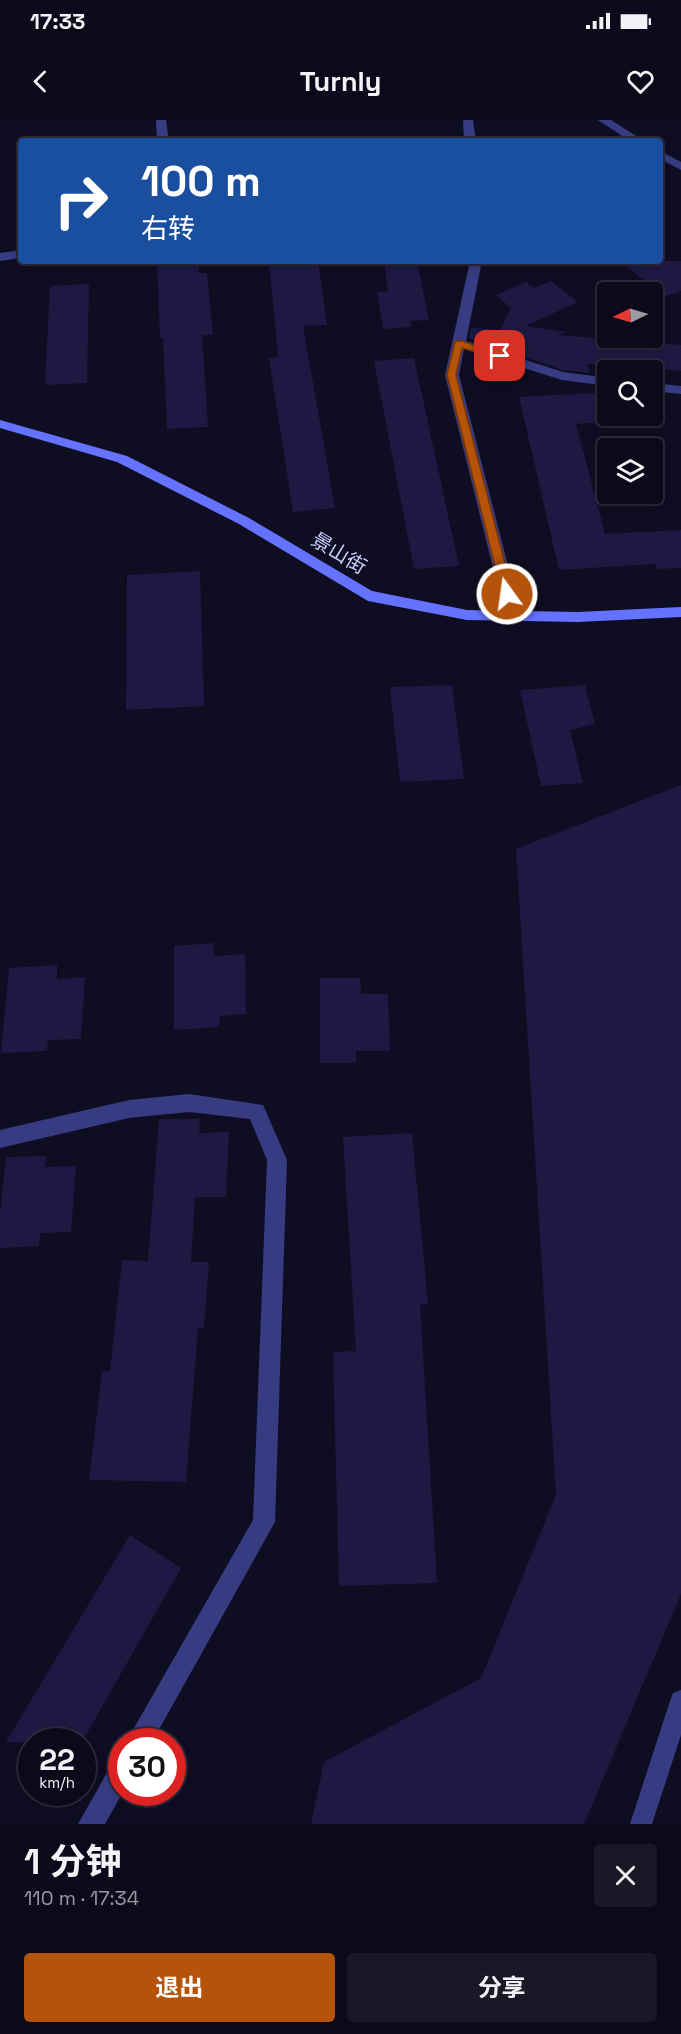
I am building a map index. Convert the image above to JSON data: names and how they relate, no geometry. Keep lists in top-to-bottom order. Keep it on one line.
{"streets":{"street":["景山街"]},"north":"left","page":{"status":"17:33","header":"Turnly","turn":["100 m","右转"],"speed":"22 km/h","limit":"30","heading":["1 分钟","110 m · 17:34"],"buttons":["退出","分享"]}}
